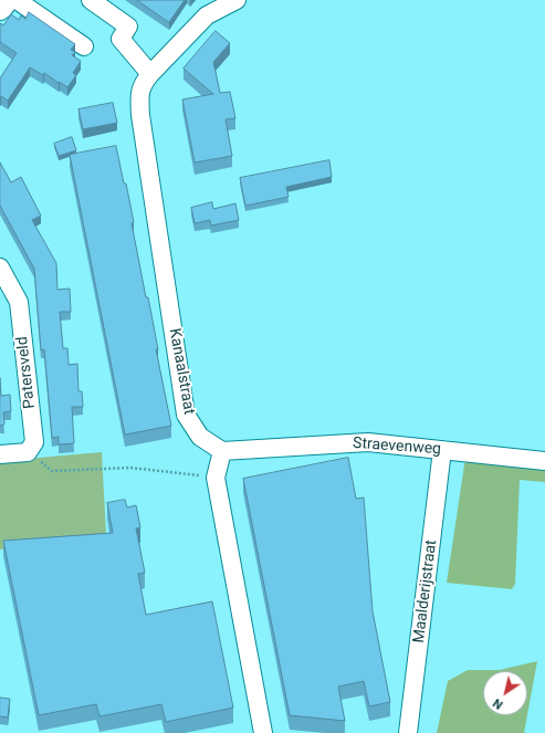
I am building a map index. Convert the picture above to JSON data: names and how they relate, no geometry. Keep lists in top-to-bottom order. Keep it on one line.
{"streets":{"street":["Kanaalstraat","Patersveld","Straevenweg","Maalderijstraat"]},"crossings":[["Kanaalstraat","Straevenweg"],["Straevenweg","Maalderijstraat"]],"north":"bottom left"}
